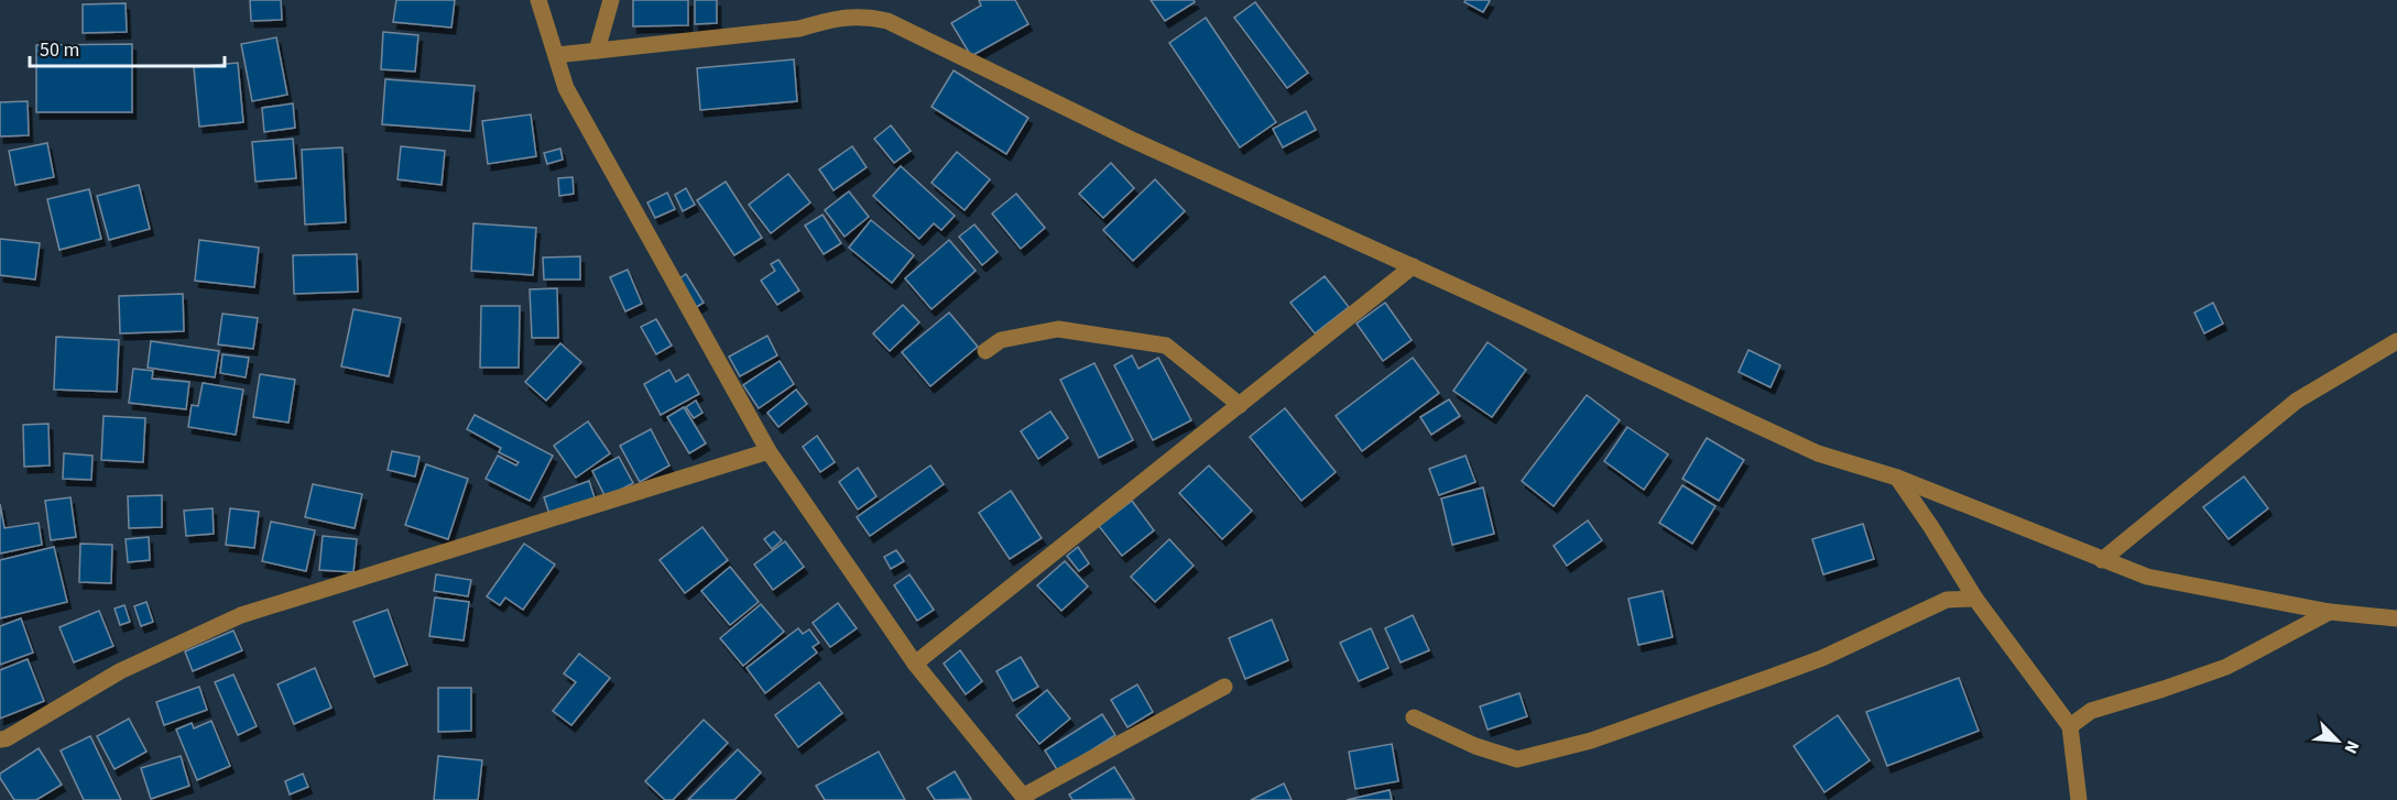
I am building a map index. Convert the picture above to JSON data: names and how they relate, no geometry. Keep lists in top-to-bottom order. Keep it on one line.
{"scale_bar":"50 m","north":"bottom right"}
